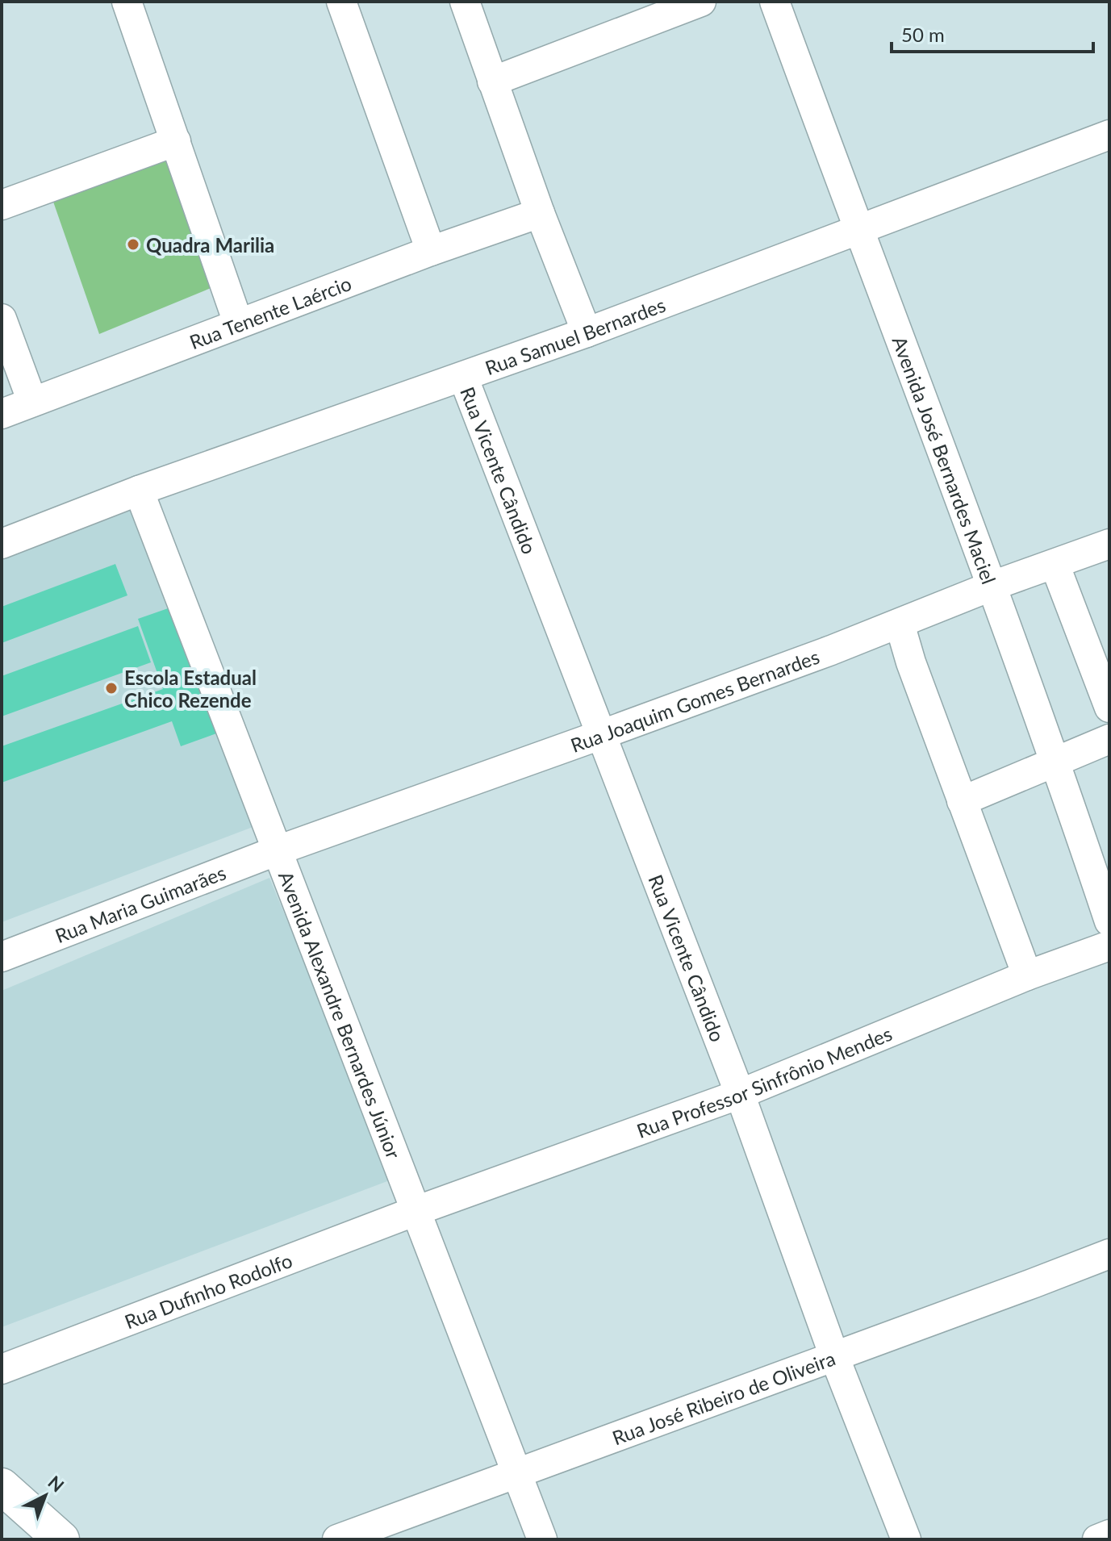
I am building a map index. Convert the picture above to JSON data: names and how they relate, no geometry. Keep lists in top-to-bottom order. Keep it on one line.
{"streets":{"street":["Rua Tenente Laércio","Rua Samuel Bernardes","Avenida José Bernardes Maciel","Rua Vicente Cândido","Rua Joaquim Gomes Bernardes","Rua Maria Guimarães","Avenida Alexandre Bernardes Júnior","Rua Professor Sinfrônio Mendes","Rua Dufinho Rodolfo","Rua José Ribeiro de Oliveira"]},"crossings":[["Rua Samuel Bernardes","Avenida José Bernardes Maciel"],["Rua Samuel Bernardes","Rua Vicente Cândido"],["Rua Samuel Bernardes","Avenida Alexandre Bernardes Júnior"],["Avenida José Bernardes Maciel","Rua Joaquim Gomes Bernardes"],["Rua Vicente Cândido","Rua Joaquim Gomes Bernardes"],["Rua Vicente Cândido","Rua Professor Sinfrônio Mendes"],["Rua Vicente Cândido","Rua José Ribeiro de Oliveira"],["Rua Joaquim Gomes Bernardes","Rua Maria Guimarães"],["Rua Joaquim Gomes Bernardes","Avenida Alexandre Bernardes Júnior"],["Rua Maria Guimarães","Avenida Alexandre Bernardes Júnior"],["Avenida Alexandre Bernardes Júnior","Rua Professor Sinfrônio Mendes"],["Avenida Alexandre Bernardes Júnior","Rua Dufinho Rodolfo"],["Avenida Alexandre Bernardes Júnior","Rua José Ribeiro de Oliveira"],["Rua Professor Sinfrônio Mendes","Rua Dufinho Rodolfo"]],"places":["Quadra Marilia","Escola Estadual Chico Rezende"],"scale_bar":"50 m","north":"top right"}
